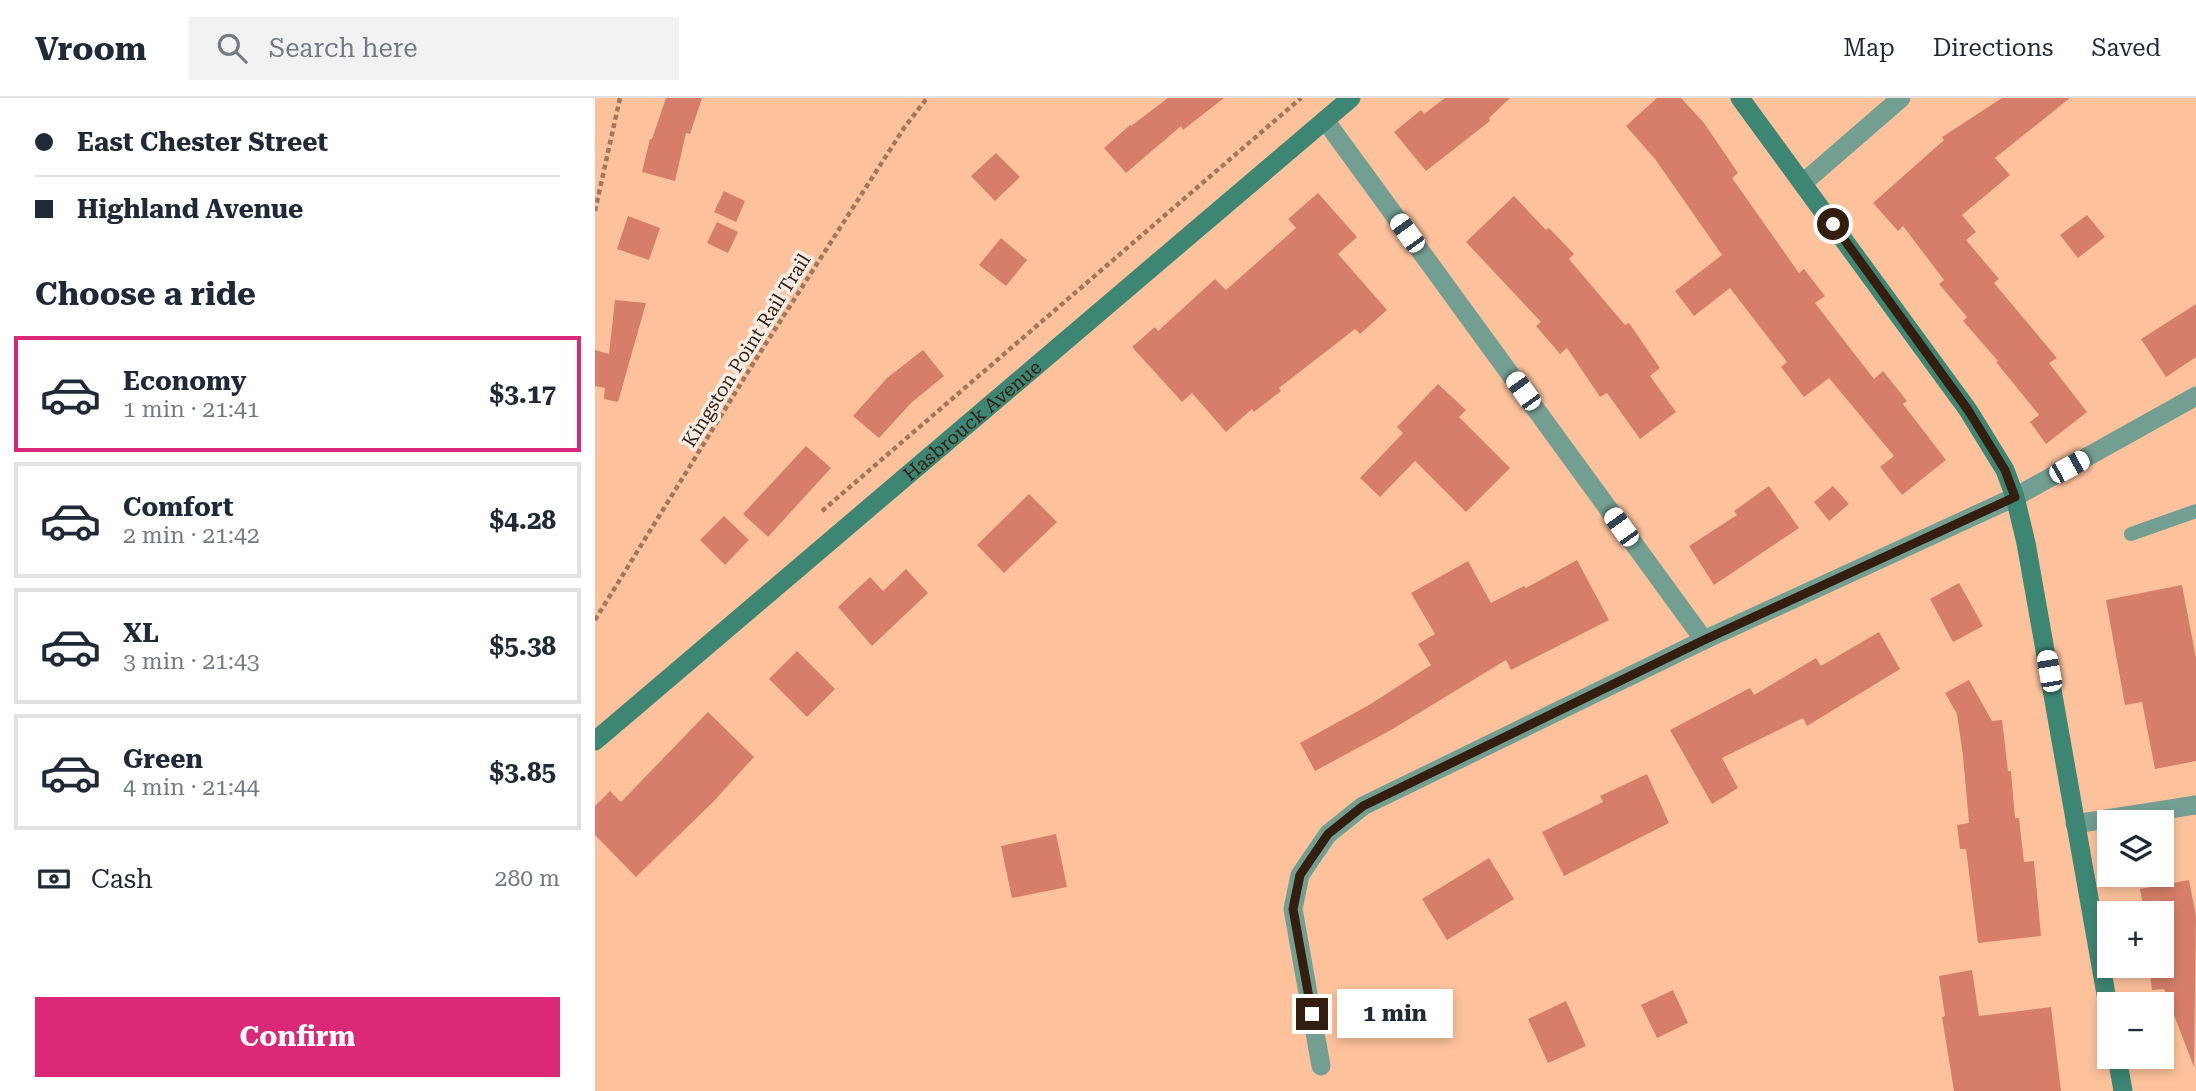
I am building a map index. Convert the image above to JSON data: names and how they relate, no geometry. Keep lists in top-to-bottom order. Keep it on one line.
{"streets":{"main road":["Hasbrouck Avenue"],"path":["Kingston Point Rail Trail"]},"page":{"header":"Vroom","search":"Search here","nav":["Map","Directions","Saved"],"banner":["East Chester Street","Highland Avenue"],"heading":"Choose a ride","list":[{"name":"Economy","note":"1 min · 21:41","value":"$3.17"},{"name":"Comfort","note":"2 min · 21:42","value":"$4.28"},{"name":"XL","note":"3 min · 21:43","value":"$5.38"},{"name":"Green","note":"4 min · 21:44","value":"$3.85"}],"map_buttons":["+","−"],"pay":["Cash","280 m"],"buttons":"Confirm","bubble":"1 min"}}
